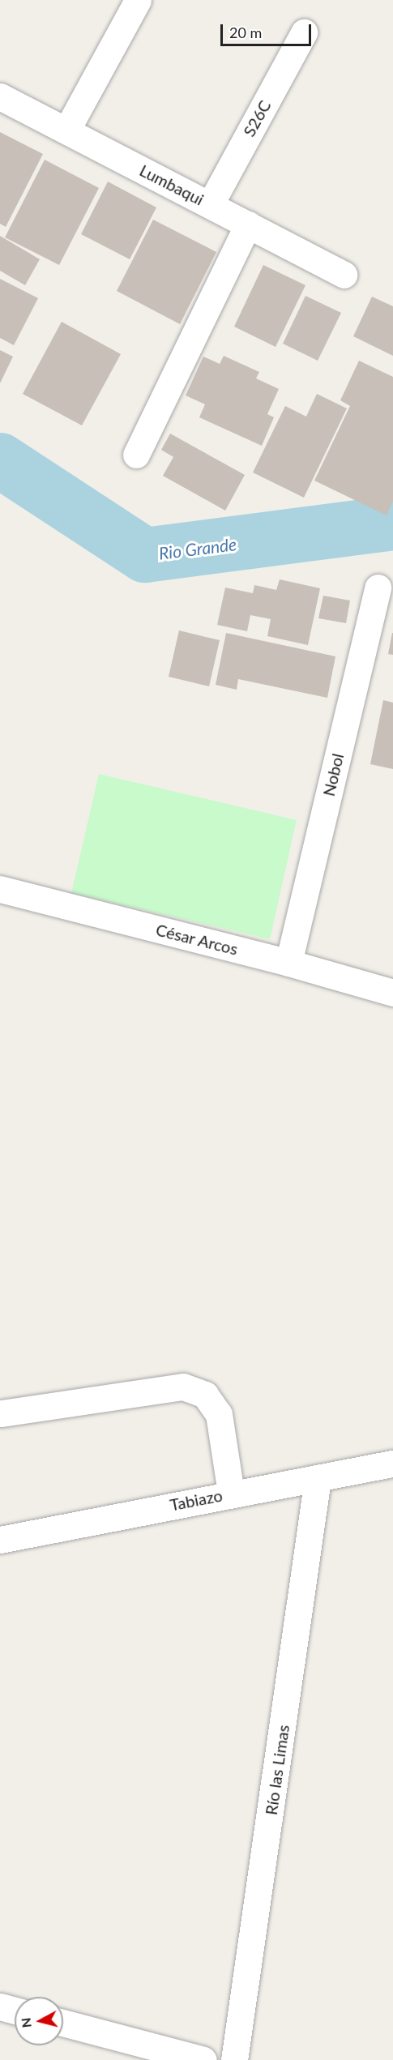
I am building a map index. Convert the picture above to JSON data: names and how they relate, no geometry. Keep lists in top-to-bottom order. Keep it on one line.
{"streets":{"street":["S26C","Lumbaqui","Nobol","César Arcos","Tabiazo","Río las Limas"]},"crossings":[["S26C","Lumbaqui"],["Nobol","César Arcos"],["Tabiazo","Río las Limas"]],"water":["Rio Grande"],"scale_bar":"20 m","north":"left"}
